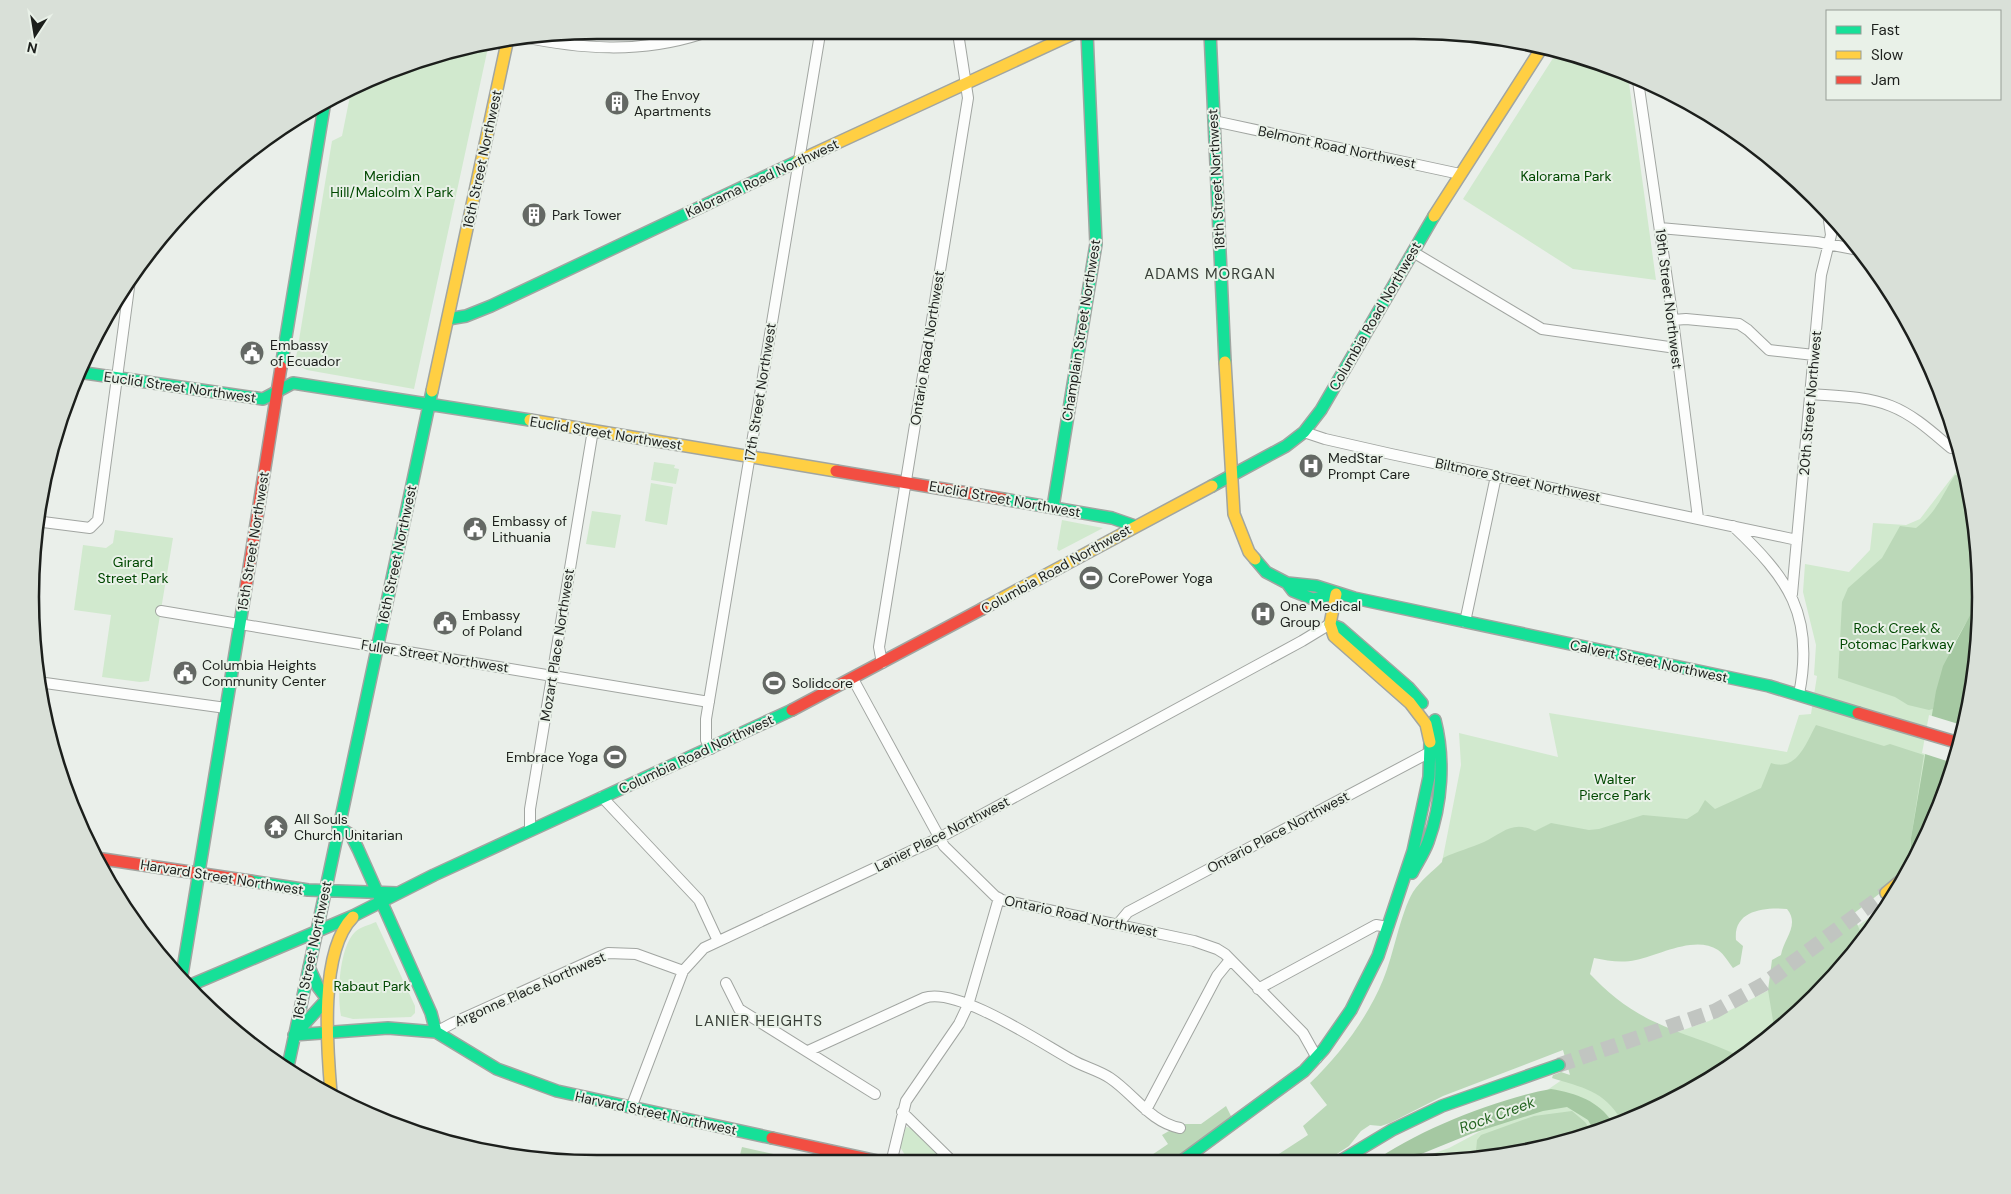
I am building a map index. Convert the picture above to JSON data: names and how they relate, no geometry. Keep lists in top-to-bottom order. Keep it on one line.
{"streets":{"street":["Belmont Road Northwest","16th Street Northwest","Kalorama Road Northwest","18th Street Northwest","19th Street Northwest","Columbia Road Northwest","Champlain Street Northwest","Ontario Road Northwest","Euclid Street Northwest","17th Street Northwest","20th Street Northwest","Biltmore Street Northwest","15th Street Northwest","Mozart Place Northwest","Fuller Street Northwest","Calvert Street Northwest","Ontario Place Northwest","Lanier Place Northwest","Harvard Street Northwest","Argonne Place Northwest"]},"crossings":[["Belmont Road Northwest","18th Street Northwest"],["Belmont Road Northwest","Columbia Road Northwest"],["16th Street Northwest","Kalorama Road Northwest"],["16th Street Northwest","Columbia Road Northwest"],["16th Street Northwest","Euclid Street Northwest"],["16th Street Northwest","Fuller Street Northwest"],["16th Street Northwest","Harvard Street Northwest"],["Kalorama Road Northwest","Ontario Road Northwest"],["Kalorama Road Northwest","17th Street Northwest"],["18th Street Northwest","Columbia Road Northwest"],["18th Street Northwest","Calvert Street Northwest"],["19th Street Northwest","Biltmore Street Northwest"],["Columbia Road Northwest","Ontario Road Northwest"],["Columbia Road Northwest","Euclid Street Northwest"],["Columbia Road Northwest","17th Street Northwest"],["Columbia Road Northwest","Biltmore Street Northwest"],["Columbia Road Northwest","Mozart Place Northwest"],["Champlain Street Northwest","Euclid Street Northwest"],["Ontario Road Northwest","Euclid Street Northwest"],["Ontario Road Northwest","Ontario Place Northwest"],["Ontario Road Northwest","Lanier Place Northwest"],["Euclid Street Northwest","17th Street Northwest"],["Euclid Street Northwest","15th Street Northwest"],["Euclid Street Northwest","Mozart Place Northwest"],["17th Street Northwest","Fuller Street Northwest"],["20th Street Northwest","Biltmore Street Northwest"],["15th Street Northwest","Fuller Street Northwest"],["15th Street Northwest","Harvard Street Northwest"],["Mozart Place Northwest","Fuller Street Northwest"],["Lanier Place Northwest","Harvard Street Northwest"],["Lanier Place Northwest","Argonne Place Northwest"],["Harvard Street Northwest","Argonne Place Northwest"]],"districts":["ADAMS MORGAN","LANIER HEIGHTS"],"water":["Rock Creek"],"parks":["Meridian Hill/Malcolm X Park","Kalorama Park","Girard Street Park","Rock Creek & Potomac Parkway","Walter Pierce Park","Rabaut Park"],"places":{"building":["The Envoy Apartments","Park Tower"],"public building":["Embassy of Ecuador","Embassy of Lithuania","Embassy of Poland","Columbia Heights Community Center"],"hospital":["MedStar Prompt Care","One Medical Group"],"sports":["CorePower Yoga","Solidcore","Embrace Yoga"],"temple":["All Souls Church Unitarian"]},"legend":["Fast","Slow","Jam"],"north":"bottom"}
